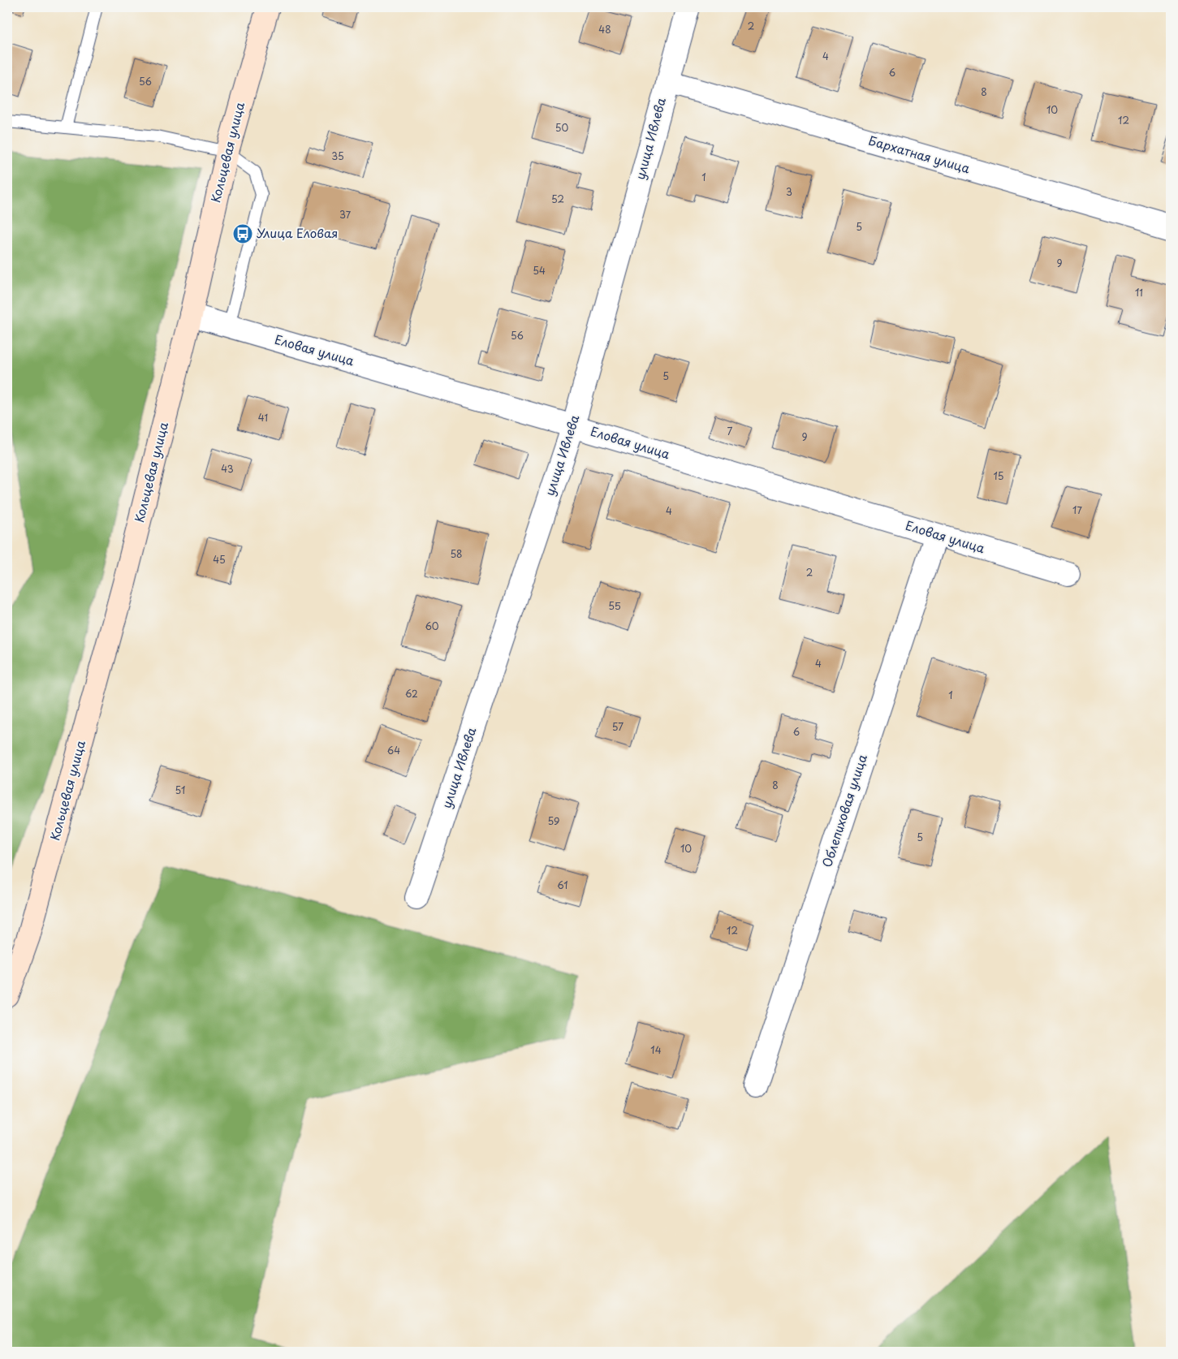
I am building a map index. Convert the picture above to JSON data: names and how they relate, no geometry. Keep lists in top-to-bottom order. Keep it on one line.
{"streets":{"main road":["Кольцевая улица"],"street":["улица Ивлева","Бархатная улица","Еловая улица","Облепиховая улица"]},"crossings":[["улица Ивлева","Бархатная улица"],["улица Ивлева","Еловая улица"],["Кольцевая улица","Еловая улица"],["Еловая улица","Облепиховая улица"]],"places":{"bus stop":["Улица Еловая"]},"house_numbers":["2","48","4","6","56","8","10","12","50","35","1","3","52","37","5","9","54","11","56","5","41","7","9","43","15","17","4","58","45","2","55","60","4","62","1","57","6","64","8","51","59","5","10","61","12","14"]}
